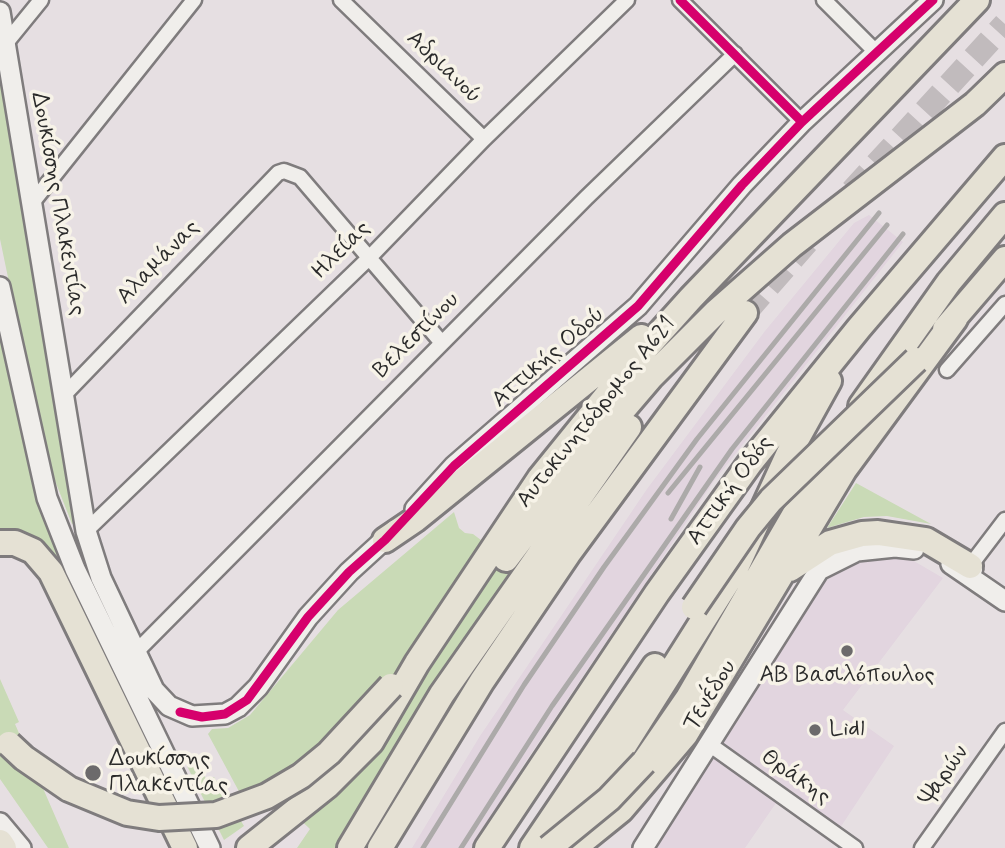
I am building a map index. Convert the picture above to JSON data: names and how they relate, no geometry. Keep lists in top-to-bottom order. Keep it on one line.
{"streets":{"highway":["Αυτοκινητόδρομος Α621","Αττική Οδός"],"street":["Αδριανού","Δουκίσσης Πλακεντίας","Ηλείας","Αλαμάνας","Βελεστίνου","Αττικής Οδού","Τενέδου","Ψαρών","Θράκης"]},"crossings":[["Αδριανού","Ηλείας"],["Δουκίσσης Πλακεντίας","Ηλείας"],["Δουκίσσης Πλακεντίας","Αλαμάνας"],["Δουκίσσης Πλακεντίας","Βελεστίνου"],["Δουκίσσης Πλακεντίας","Αττικής Οδού"],["Ηλείας","Αλαμάνας"],["Τενέδου","Θράκης"]],"places":["ΑΒ Βασιλόπουλος","Lidl","Δουκίσσης Πλακεντίας"]}
